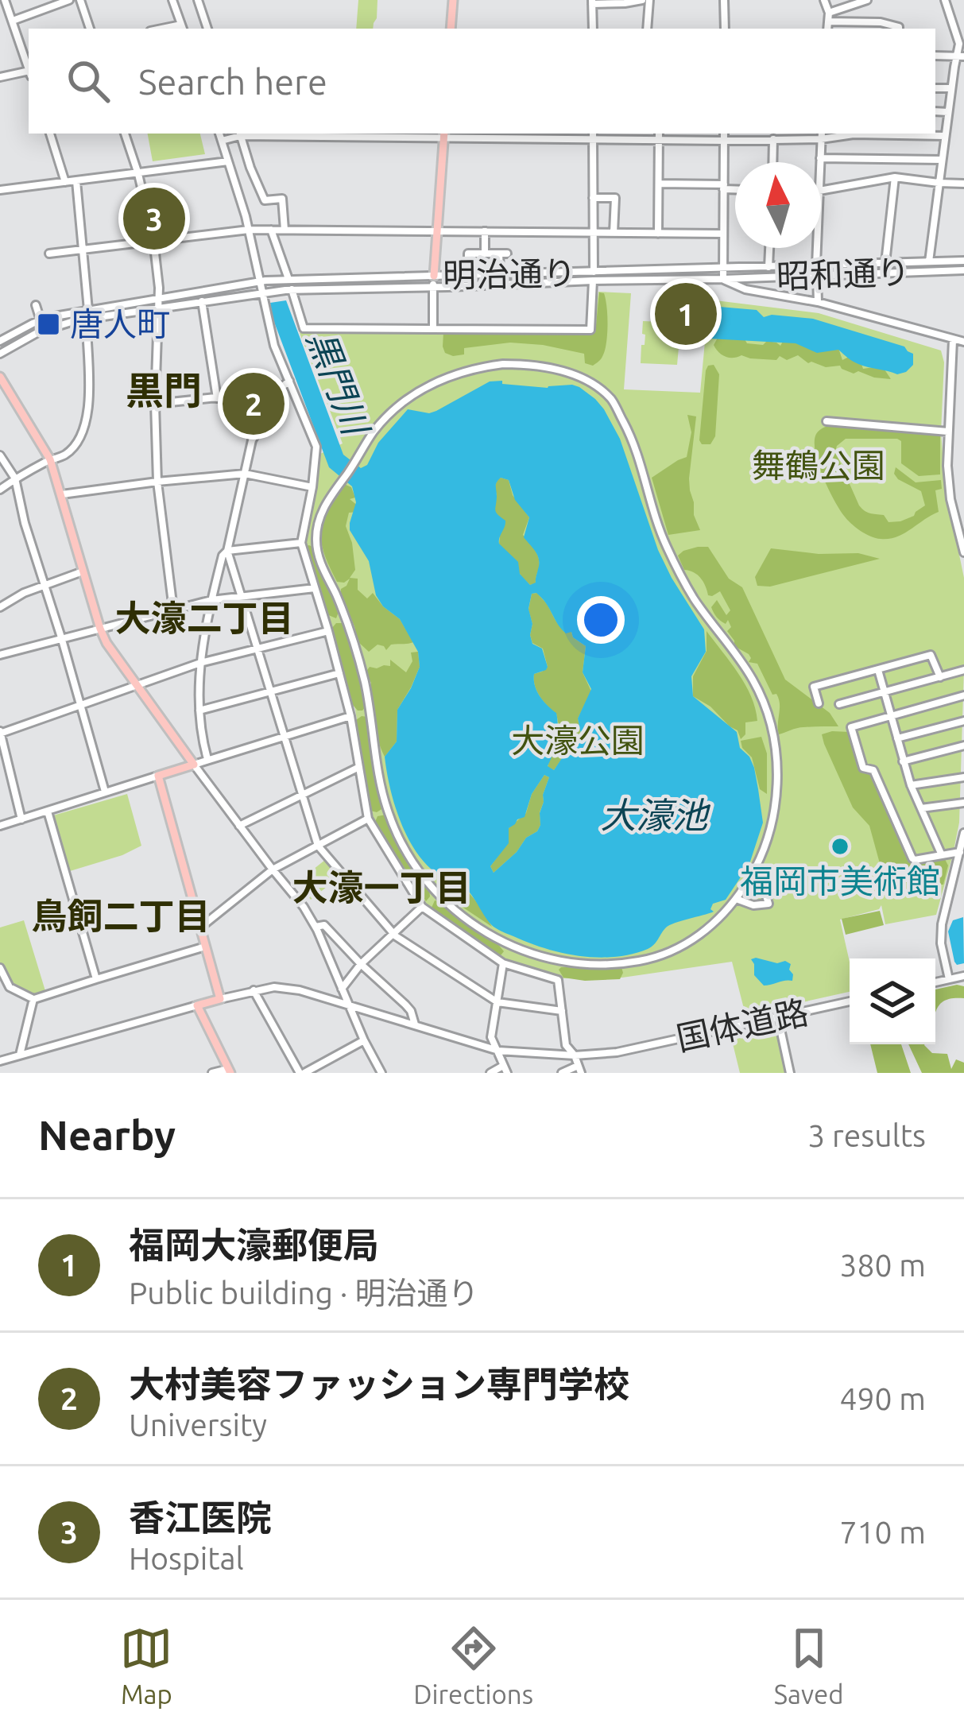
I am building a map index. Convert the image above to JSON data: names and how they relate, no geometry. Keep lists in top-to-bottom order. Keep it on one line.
{"streets":{"street":["明治通り","昭和通り","国体道路"]},"crossings":[["明治通り","昭和通り"]],"districts":["黒門","大濠二丁目","大濠一丁目","鳥飼二丁目"],"water":["黒門川","大濠池"],"parks":["舞鶴公園","大濠公園"],"places":{"transit":["唐人町"],"other":["福岡市美術館"]},"north":"top","page":{"search":"Search here","pins":["3","1","2"],"heading":["Nearby","3 results"],"list":[{"mark":"1","name":"福岡大濠郵便局","note":"Public building · 明治通り","value":"380 m"},{"mark":"2","name":"大村美容ファッション専門学校","note":"University","value":"490 m"},{"mark":"3","name":"香江医院","note":"Hospital","value":"710 m"}],"nav":["Map","Directions","Saved"]}}
